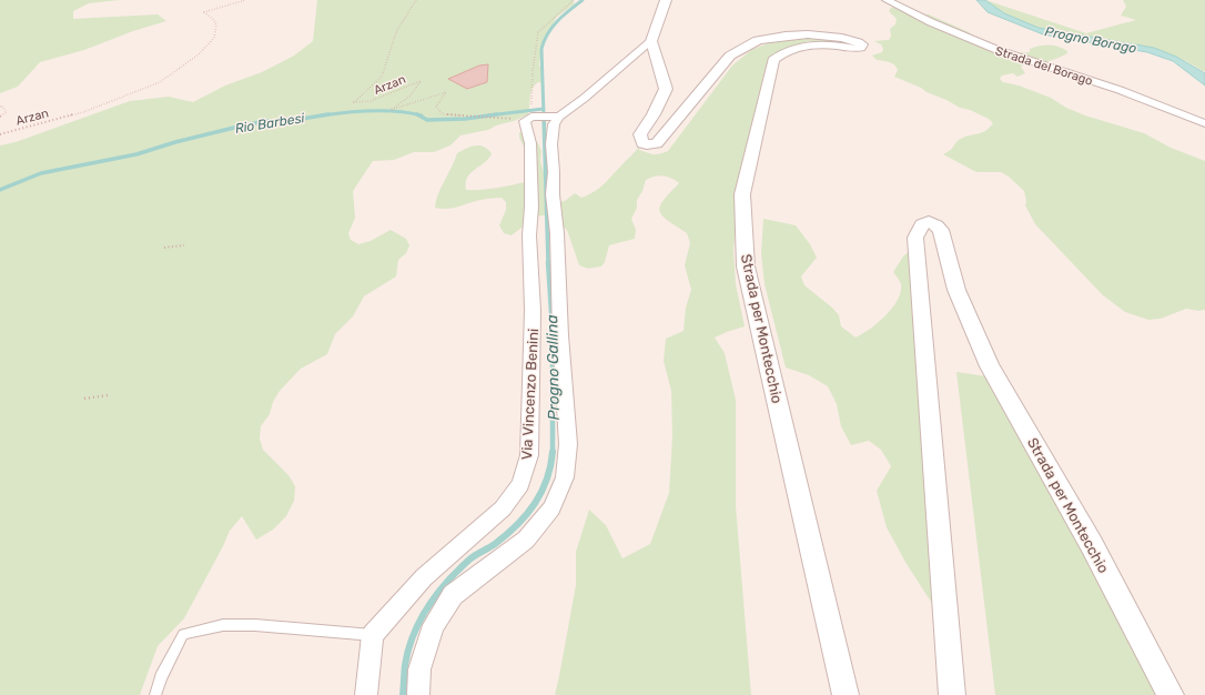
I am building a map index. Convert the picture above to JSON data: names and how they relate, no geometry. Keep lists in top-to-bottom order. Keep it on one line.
{"streets":{"street":["Strada del Borago","Strada per Montecchio","Via Vincenzo Benini"],"path":["Arzan"]},"crossings":[["Arzan","Via Vincenzo Benini"]],"water":["Progno Borago","Rio Barbesi","Progno Gallina"]}
